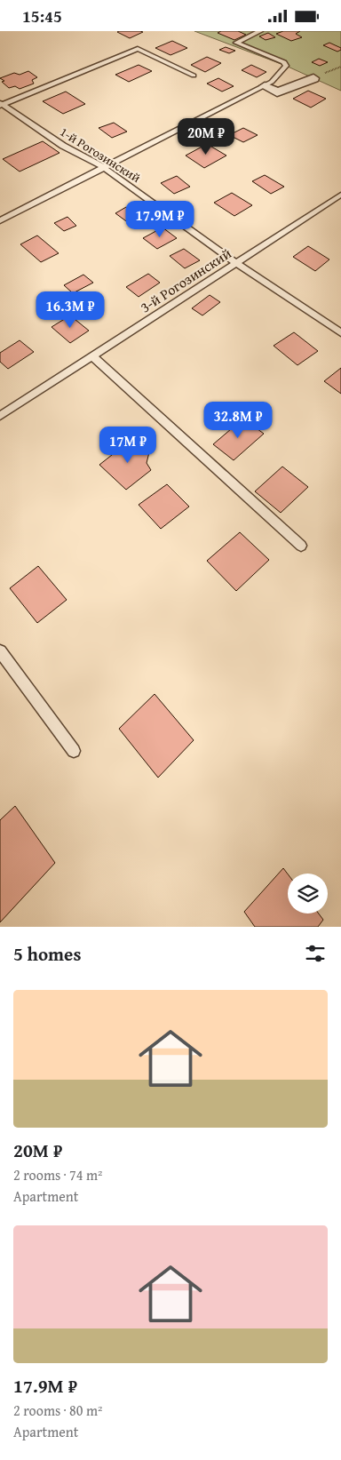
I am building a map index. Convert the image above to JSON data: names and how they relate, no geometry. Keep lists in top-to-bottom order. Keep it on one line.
{"streets":{"lane":["1-й Рогозинский","3-й Рогозинский"]},"crossings":[["1-й Рогозинский","3-й Рогозинский"]],"page":{"status":"15:45","price":["20M ₽","17.9M ₽","16.3M ₽","32.8M ₽","17M ₽"],"heading":"5 homes","list":[{"name":"20M ₽","note":"2 rooms · 74 m² · Apartment"},{"name":"17.9M ₽","note":"2 rooms · 80 m² · Apartment"}]}}
